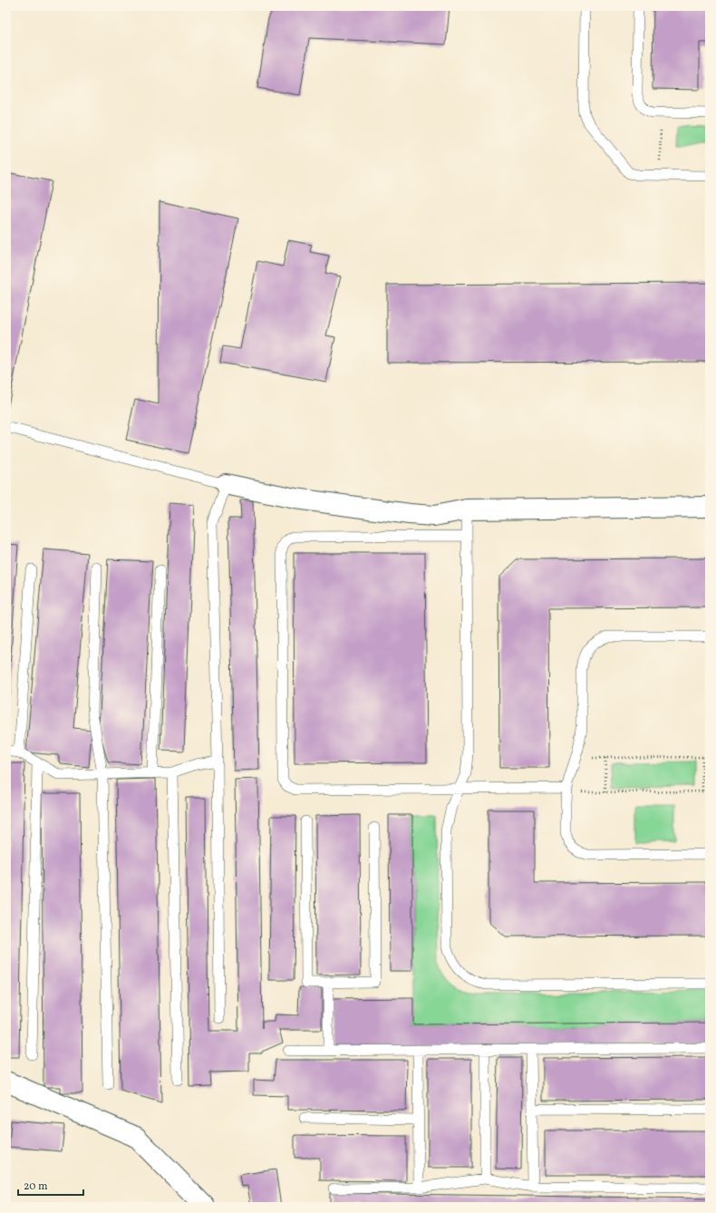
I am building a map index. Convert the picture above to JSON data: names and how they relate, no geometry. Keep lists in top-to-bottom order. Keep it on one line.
{"scale_bar":"20 m"}
